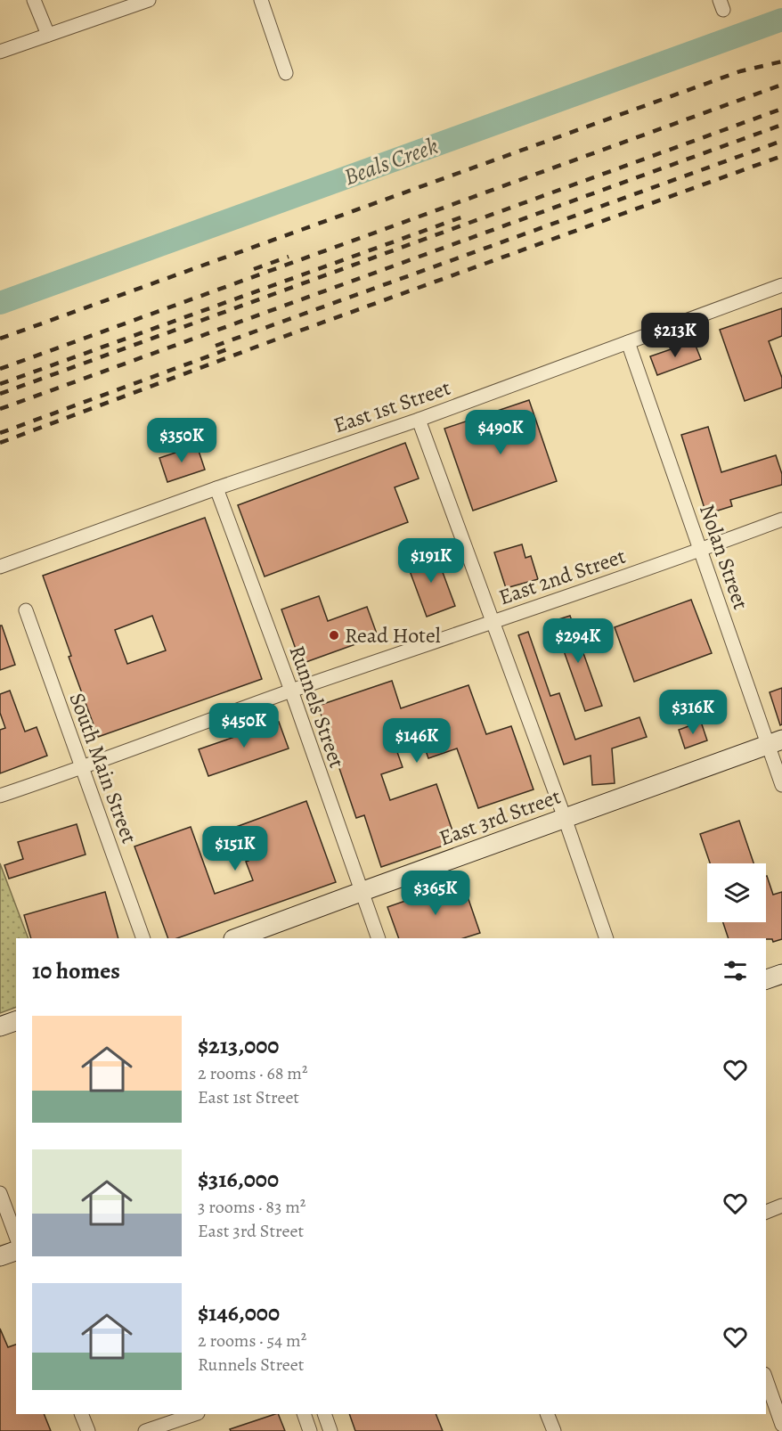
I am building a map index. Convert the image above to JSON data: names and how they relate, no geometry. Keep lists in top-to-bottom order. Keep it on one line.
{"streets":{"main road":["East 3rd Street"],"street":["East 1st Street","Nolan Street","East 2nd Street","Runnels Street","South Main Street"]},"crossings":[["East 1st Street","Nolan Street"],["East 1st Street","Runnels Street"],["Nolan Street","East 2nd Street"],["Nolan Street","East 3rd Street"],["East 2nd Street","Runnels Street"],["East 2nd Street","South Main Street"],["Runnels Street","East 3rd Street"]],"water":["Beals Creek"],"places":["Read Hotel"],"page":{"price":["$213K","$490K","$350K","$191K","$294K","$316K","$450K","$146K","$151K","$365K"],"heading":"10 homes","list":[{"name":"$213,000","note":"2 rooms · 68 m² · East 1st Street"},{"name":"$316,000","note":"3 rooms · 83 m² · East 3rd Street"},{"name":"$146,000","note":"2 rooms · 54 m² · Runnels Street"}]}}
